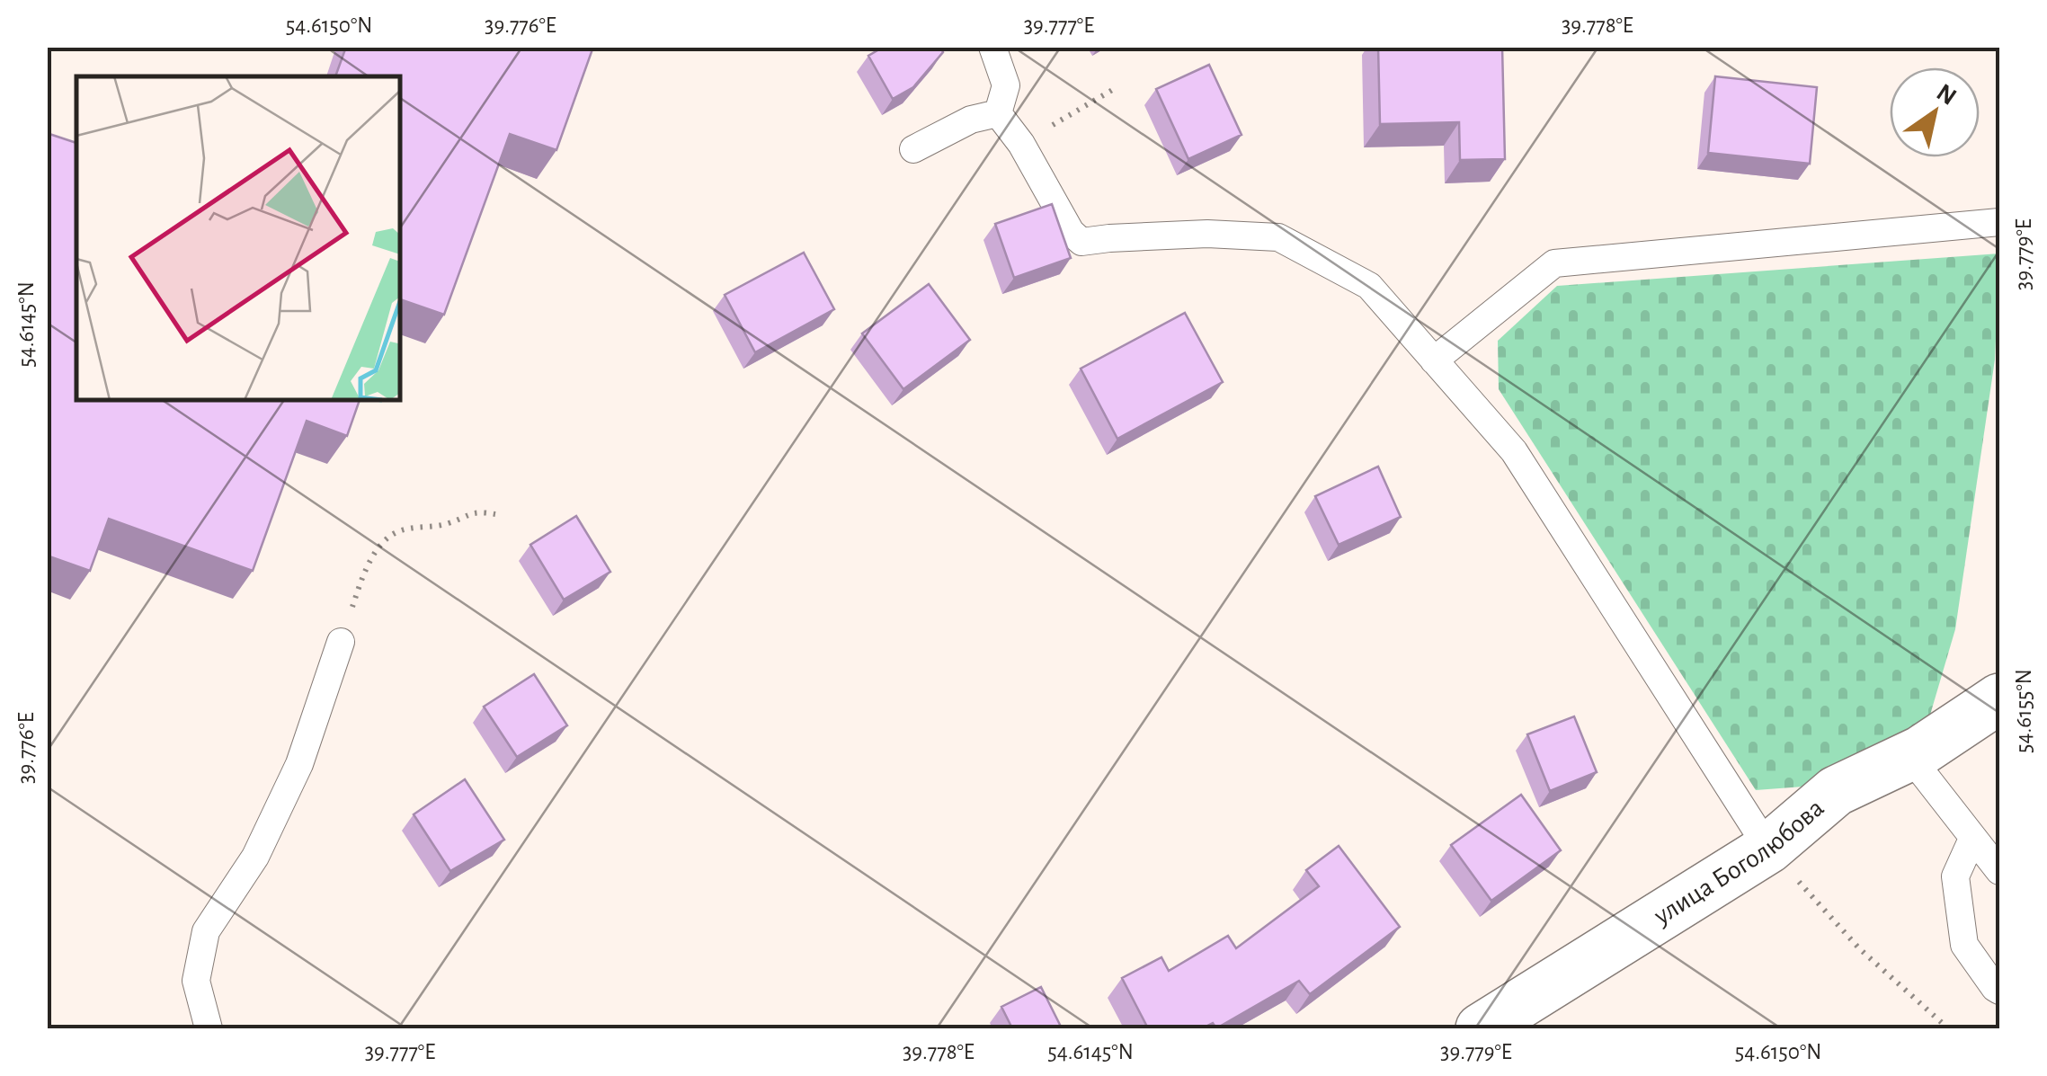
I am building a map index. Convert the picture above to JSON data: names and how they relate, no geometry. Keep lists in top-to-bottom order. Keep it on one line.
{"streets":{"street":["улица Боголюбова"]},"north":"top right","coordinates":["54.6150°N","39.776°E","39.777°E","39.778°E","39.779°E","54.6145°N","54.6155°N"]}
